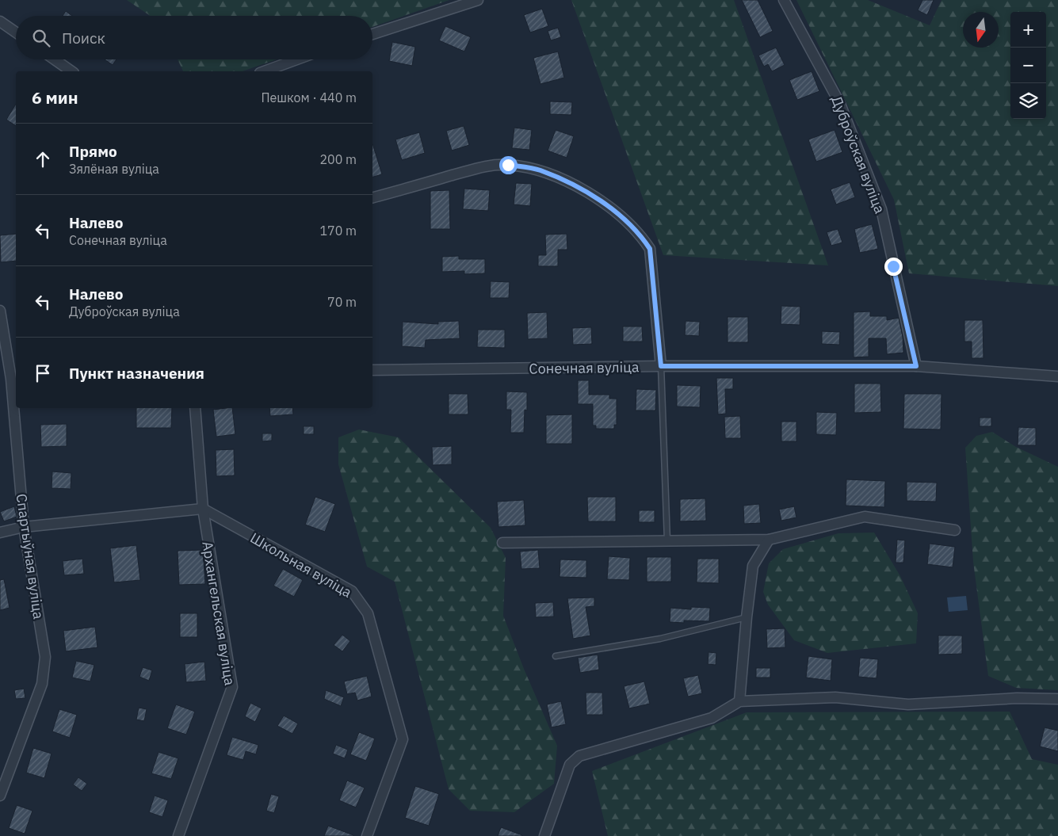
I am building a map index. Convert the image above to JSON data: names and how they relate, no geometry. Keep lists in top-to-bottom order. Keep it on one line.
{"streets":{"street":["Дуброўская вуліца","Сонечная вуліца","Спартыўная вуліца","Школьная вуліца","Архангельская вуліца"]},"crossings":[["Дуброўская вуліца","Сонечная вуліца"],["Школьная вуліца","Архангельская вуліца"]],"north":"bottom","page":{"map_buttons":["+","−"],"search":"Поиск","heading":["6 мин","Пешком · 440 m"],"list":[["Прямо","Зялёная вуліца","200 m"],["Налево","Сонечная вуліца","170 m"],["Налево","Дуброўская вуліца","70 m"],"Пункт назначения"]}}
